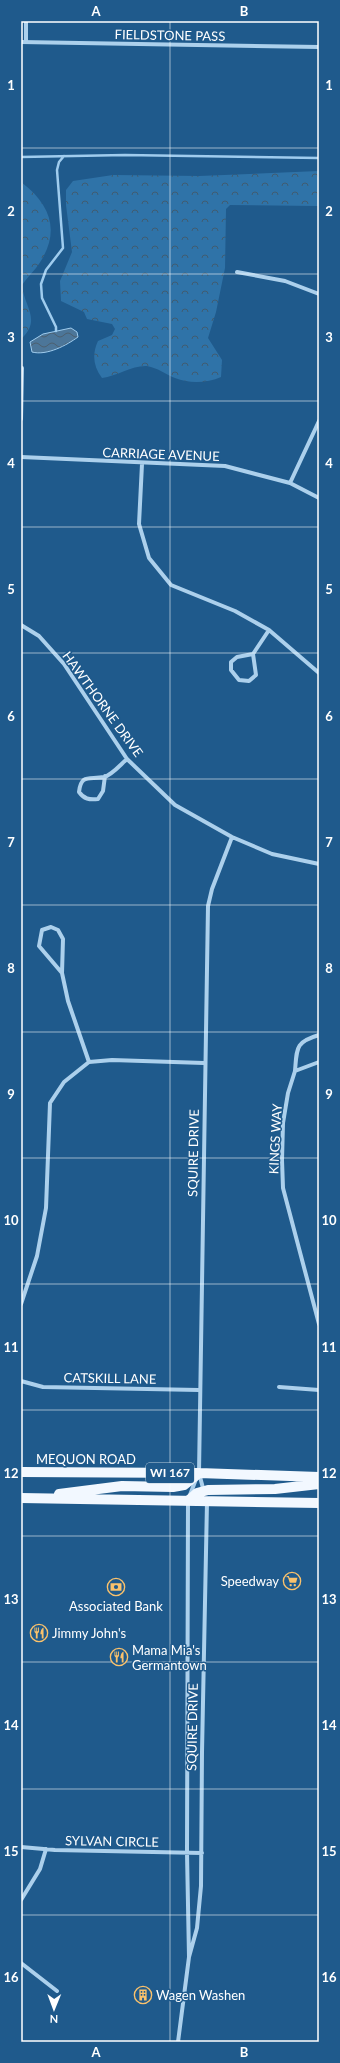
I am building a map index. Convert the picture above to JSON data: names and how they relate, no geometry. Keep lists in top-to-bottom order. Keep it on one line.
{"streets":{"main road":["MEQUON ROAD","WI 167"],"street":["FIELDSTONE PASS","CARRIAGE AVENUE","HAWTHORNE DRIVE","KINGS WAY","SQUIRE DRIVE","CATSKILL LANE","SYLVAN CIRCLE"]},"crossings":[["HAWTHORNE DRIVE","SQUIRE DRIVE"],["SQUIRE DRIVE","CATSKILL LANE"],["SQUIRE DRIVE","MEQUON ROAD"],["SQUIRE DRIVE","WI 167"],["SQUIRE DRIVE","SYLVAN CIRCLE"]],"places":{"supermarket":["Speedway"],"bank":["Associated Bank"],"restaurant":["Jimmy John's","Mama Mia's Germantown"],"building":["Wagen Washen"]},"north":"bottom","grid":{"columns":["A","B"],"rows":["1","2","3","4","5","6","7","8","9","10","11","12","13","14","15","16"]}}
